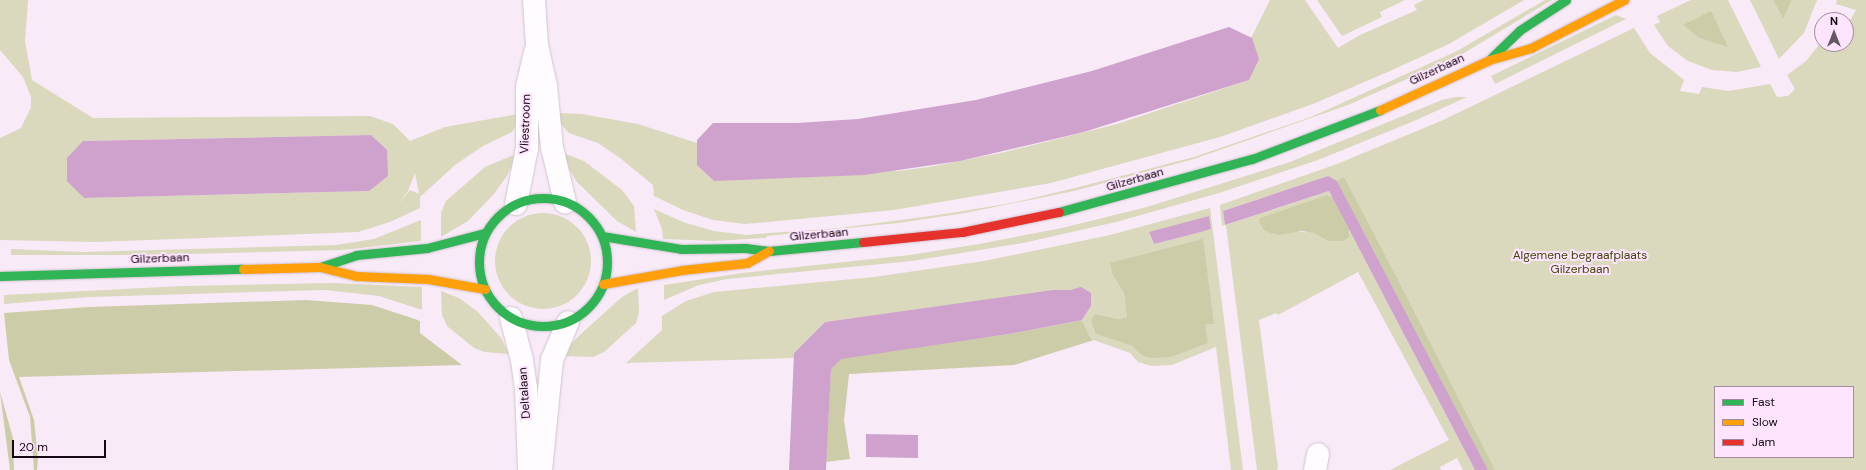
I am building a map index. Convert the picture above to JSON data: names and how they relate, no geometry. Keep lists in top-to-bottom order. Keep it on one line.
{"streets":{"street":["Gilzerbaan","Vliestroom","Deltalaan"]},"crossings":[["Gilzerbaan","Vliestroom"],["Gilzerbaan","Deltalaan"],["Vliestroom","Deltalaan"]],"parks":["Algemene begraafplaats Gilzerbaan"],"legend":["Fast","Slow","Jam"],"scale_bar":"20 m","north":"top"}
